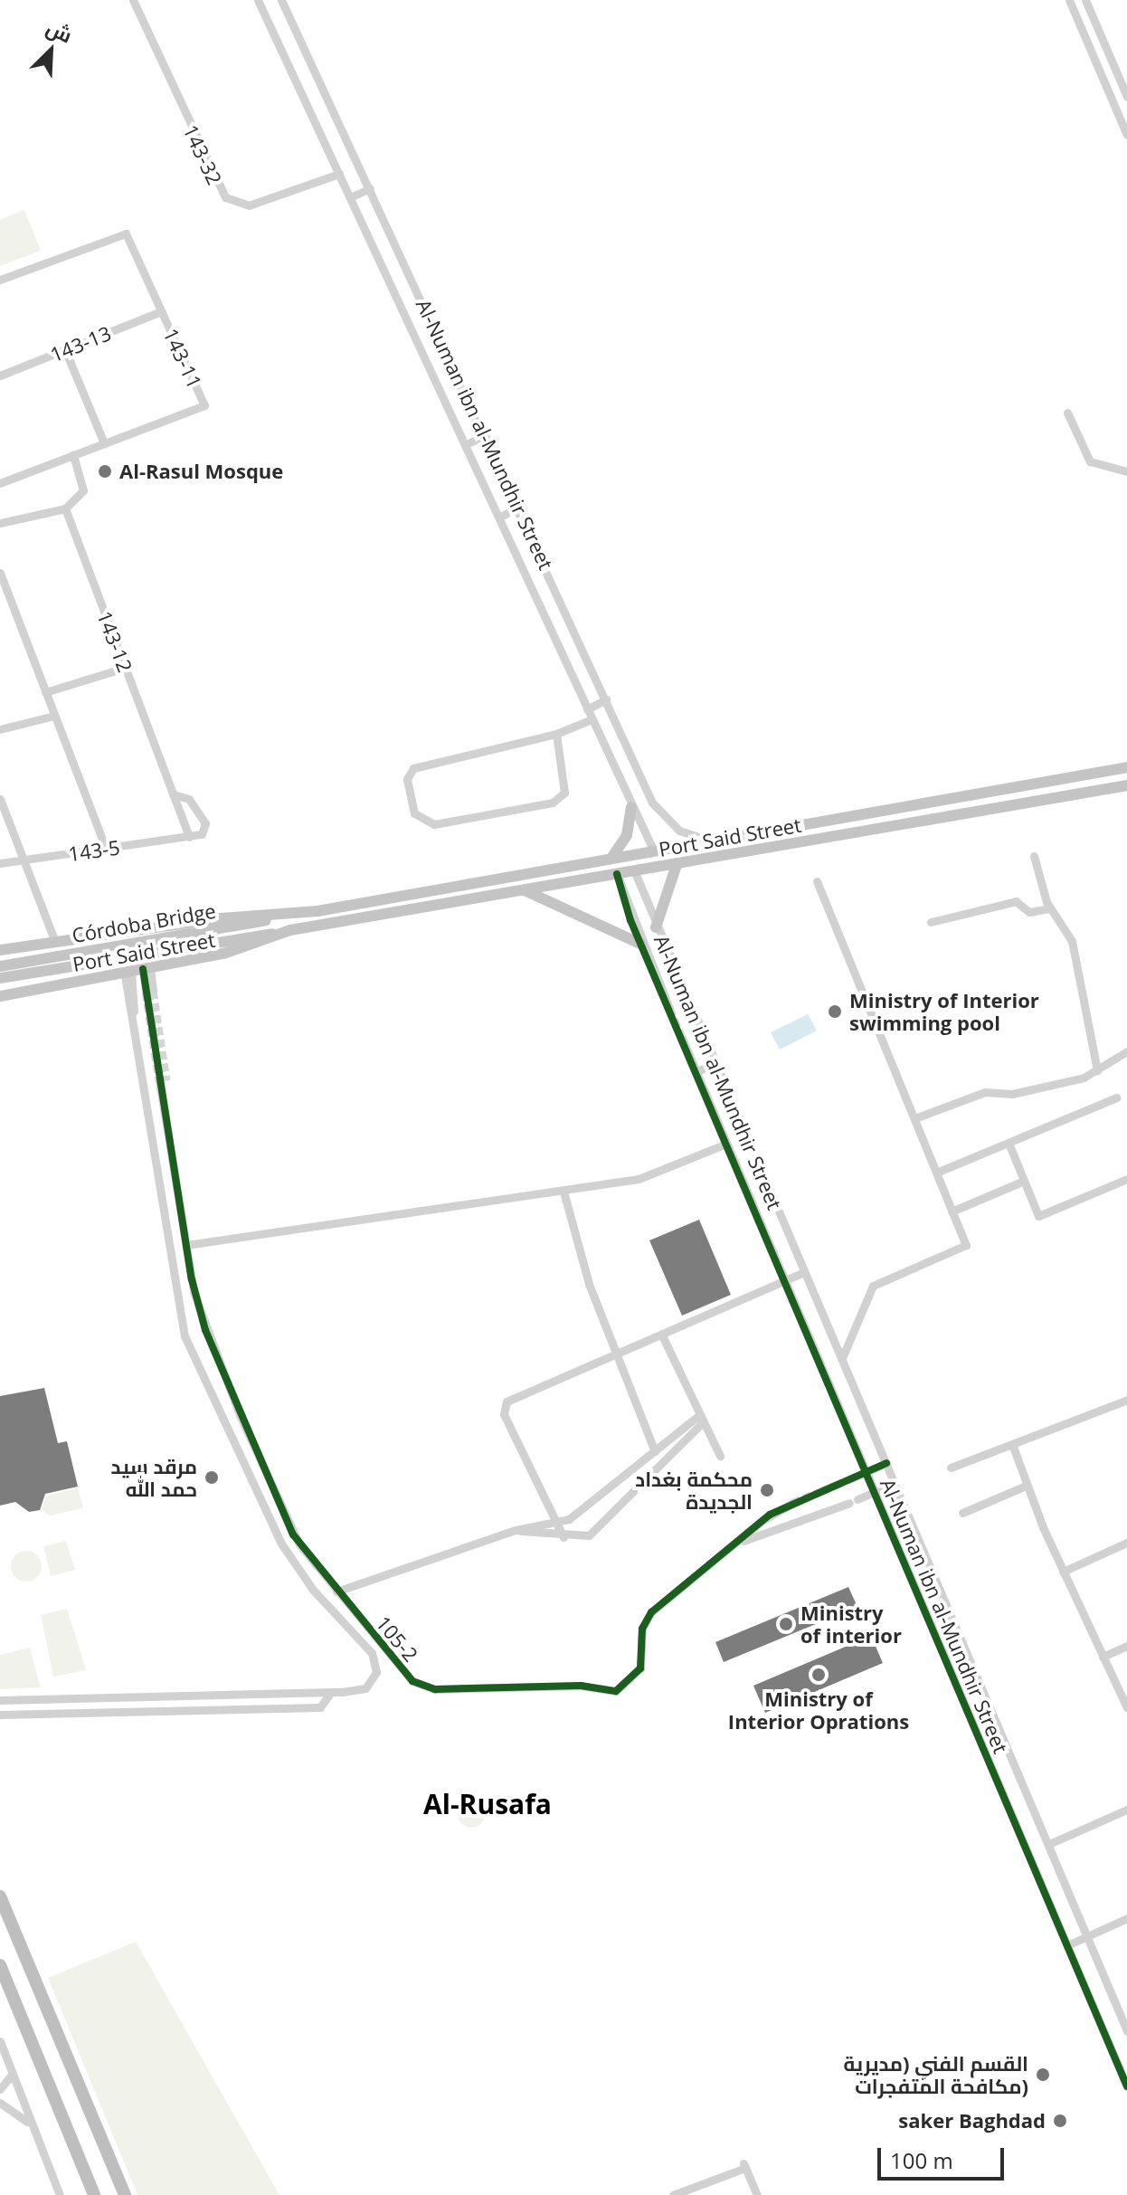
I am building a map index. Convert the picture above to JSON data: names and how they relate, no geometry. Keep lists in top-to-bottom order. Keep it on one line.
{"streets":{"main road":["Port Said Street","Córdoba Bridge"],"street":["143-32","143-13","143-11","Al-Numan ibn al-Mundhir Street","143-12","143-5","105-2"]},"crossings":[["143-32","Al-Numan ibn al-Mundhir Street"],["143-13","143-11"],["Al-Numan ibn al-Mundhir Street","Port Said Street"],["Al-Numan ibn al-Mundhir Street","105-2"],["143-12","143-5"],["Port Said Street","Córdoba Bridge"]],"districts":["Al-Rusafa"],"places":["Al-Rasul Mosque","Ministry of Interior swimming pool","مرقد سيد حمد الله","محكمة بغداد الجديدة","Ministry of interior","Ministry of Interior Oprations","القسم الفني (مديرية مكافحة المتفجرات)","saker Baghdad"],"scale_bar":"100 m","north":"top right"}
